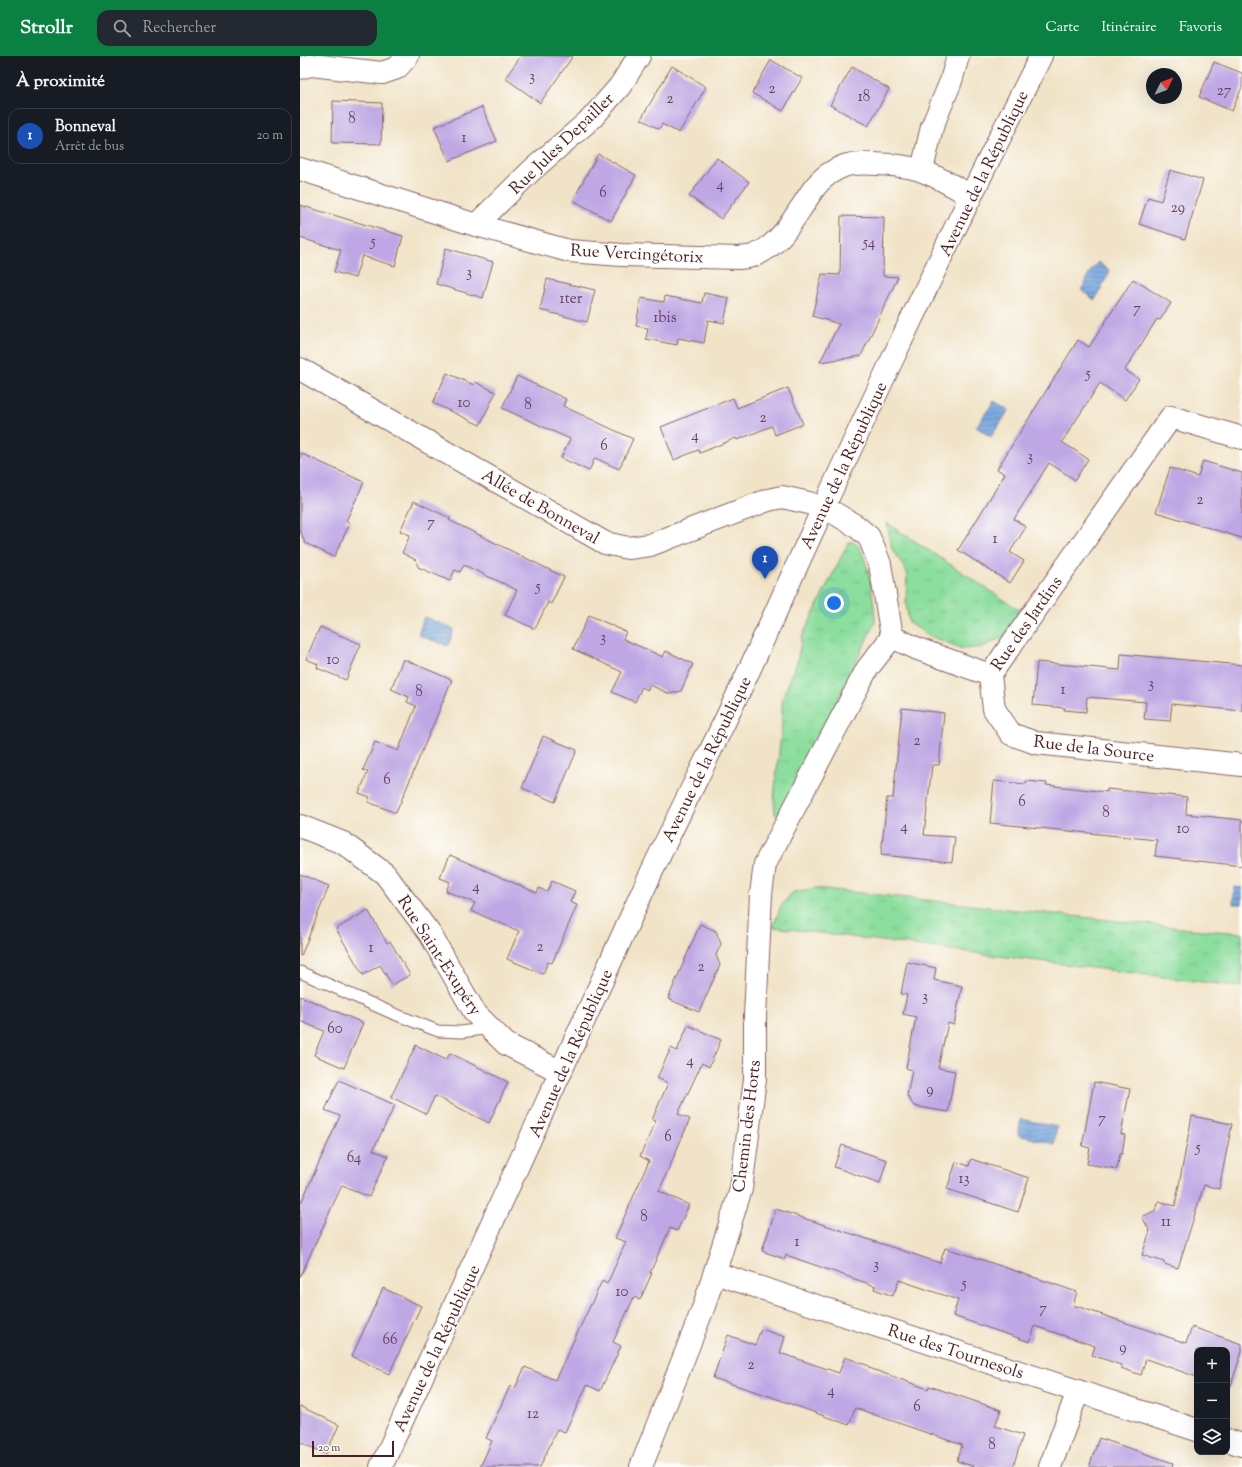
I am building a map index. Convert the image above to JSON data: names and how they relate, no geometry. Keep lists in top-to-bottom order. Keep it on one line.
{"streets":{"street":["Rue Jules Depailler","Avenue de la République","Rue Vercingétorix","Allée de Bonneval","Rue des Jardins","Rue de la Source","Rue Saint-Exupéry","Chemin des Horts","Rue des Tournesols"]},"crossings":[["Rue Jules Depailler","Rue Vercingétorix"],["Avenue de la République","Rue Vercingétorix"],["Avenue de la République","Allée de Bonneval"],["Avenue de la République","Rue Saint-Exupéry"],["Rue des Jardins","Rue de la Source"],["Rue des Jardins","Chemin des Horts"],["Chemin des Horts","Rue des Tournesols"]],"house_numbers":["3","2","27","18","2","8","1","4","6","29","5","54","3","1ter","7","1bis","5","10","8","2","4","6","3","2","7","1","5","3","10","3","1","8","2","6","6","8","4","10","4","2","1","2","3","60","4","9","7","6","5","64","13","8","11","1","3","5","10","7","66","9","2","4","6","12","8"],"scale_bar":"20 m","north":"top right","page":{"header":"Strollr","search":"Rechercher","nav":["Carte","Itinéraire","Favoris"],"heading":"À proximité","list":[{"mark":"1","name":"Bonneval","note":"Arrêt de bus","value":"20 m"}],"pins":"1","map_buttons":["+","−"],"scale":"20 m"}}
